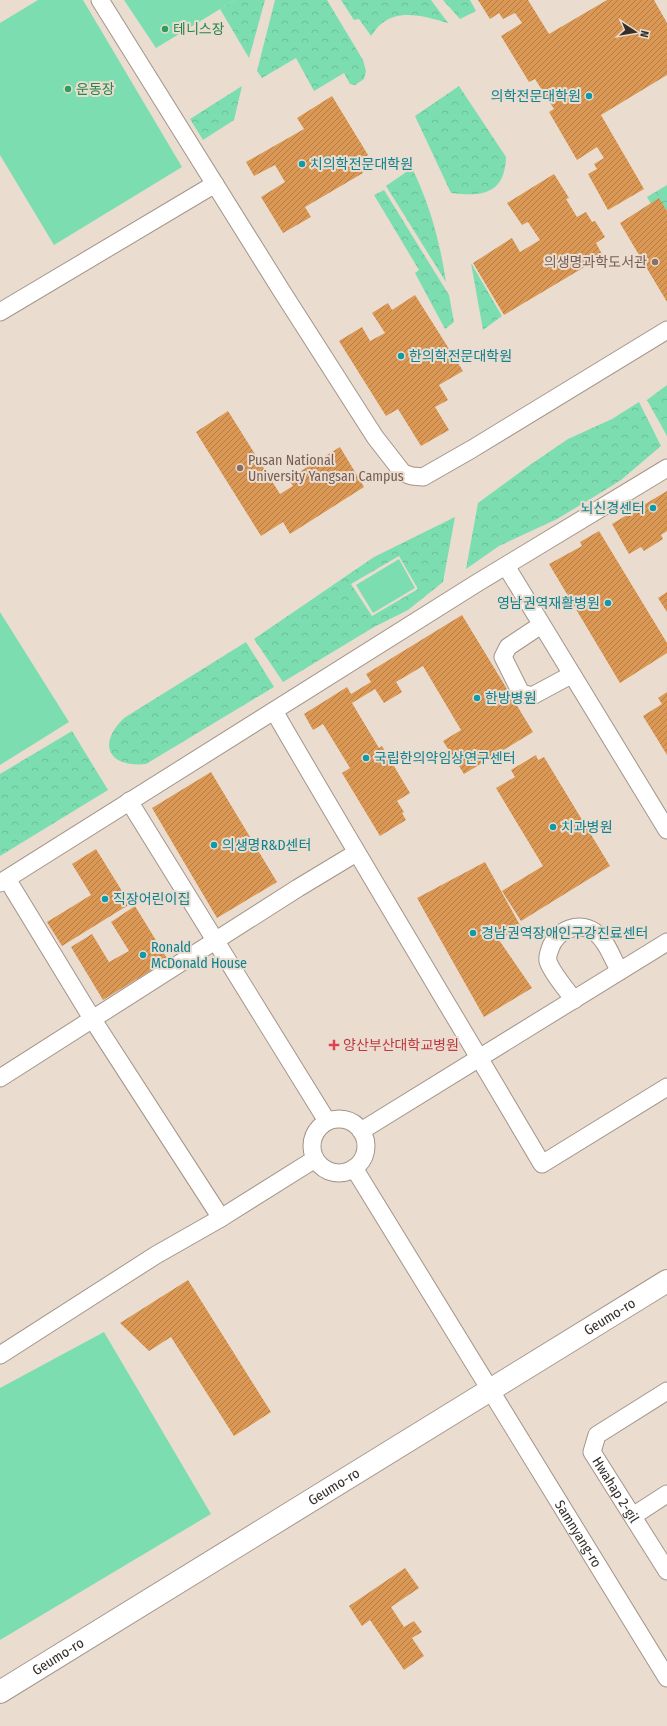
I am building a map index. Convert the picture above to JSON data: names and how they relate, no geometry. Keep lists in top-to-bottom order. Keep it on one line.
{"streets":{"main road":["Geumo-ro"],"street":["Hwahap 2-gil","Samnyang-ro"]},"crossings":[["Geumo-ro","Samnyang-ro"]],"places":{"other":["테니스장","운동장","의학전문대학원","치의학전문대학원","의생명과학도서관","한의학전문대학원","Pusan National University Yangsan Campus","뇌신경센터","영남권역재활병원","한방병원","국립한의약임상연구센터","치과병원","의생명R&D센터","직장어린이집","경남권역장애인구강진료센터","Ronald McDonald House"],"health":["양산부산대학교병원"]},"north":"right"}
